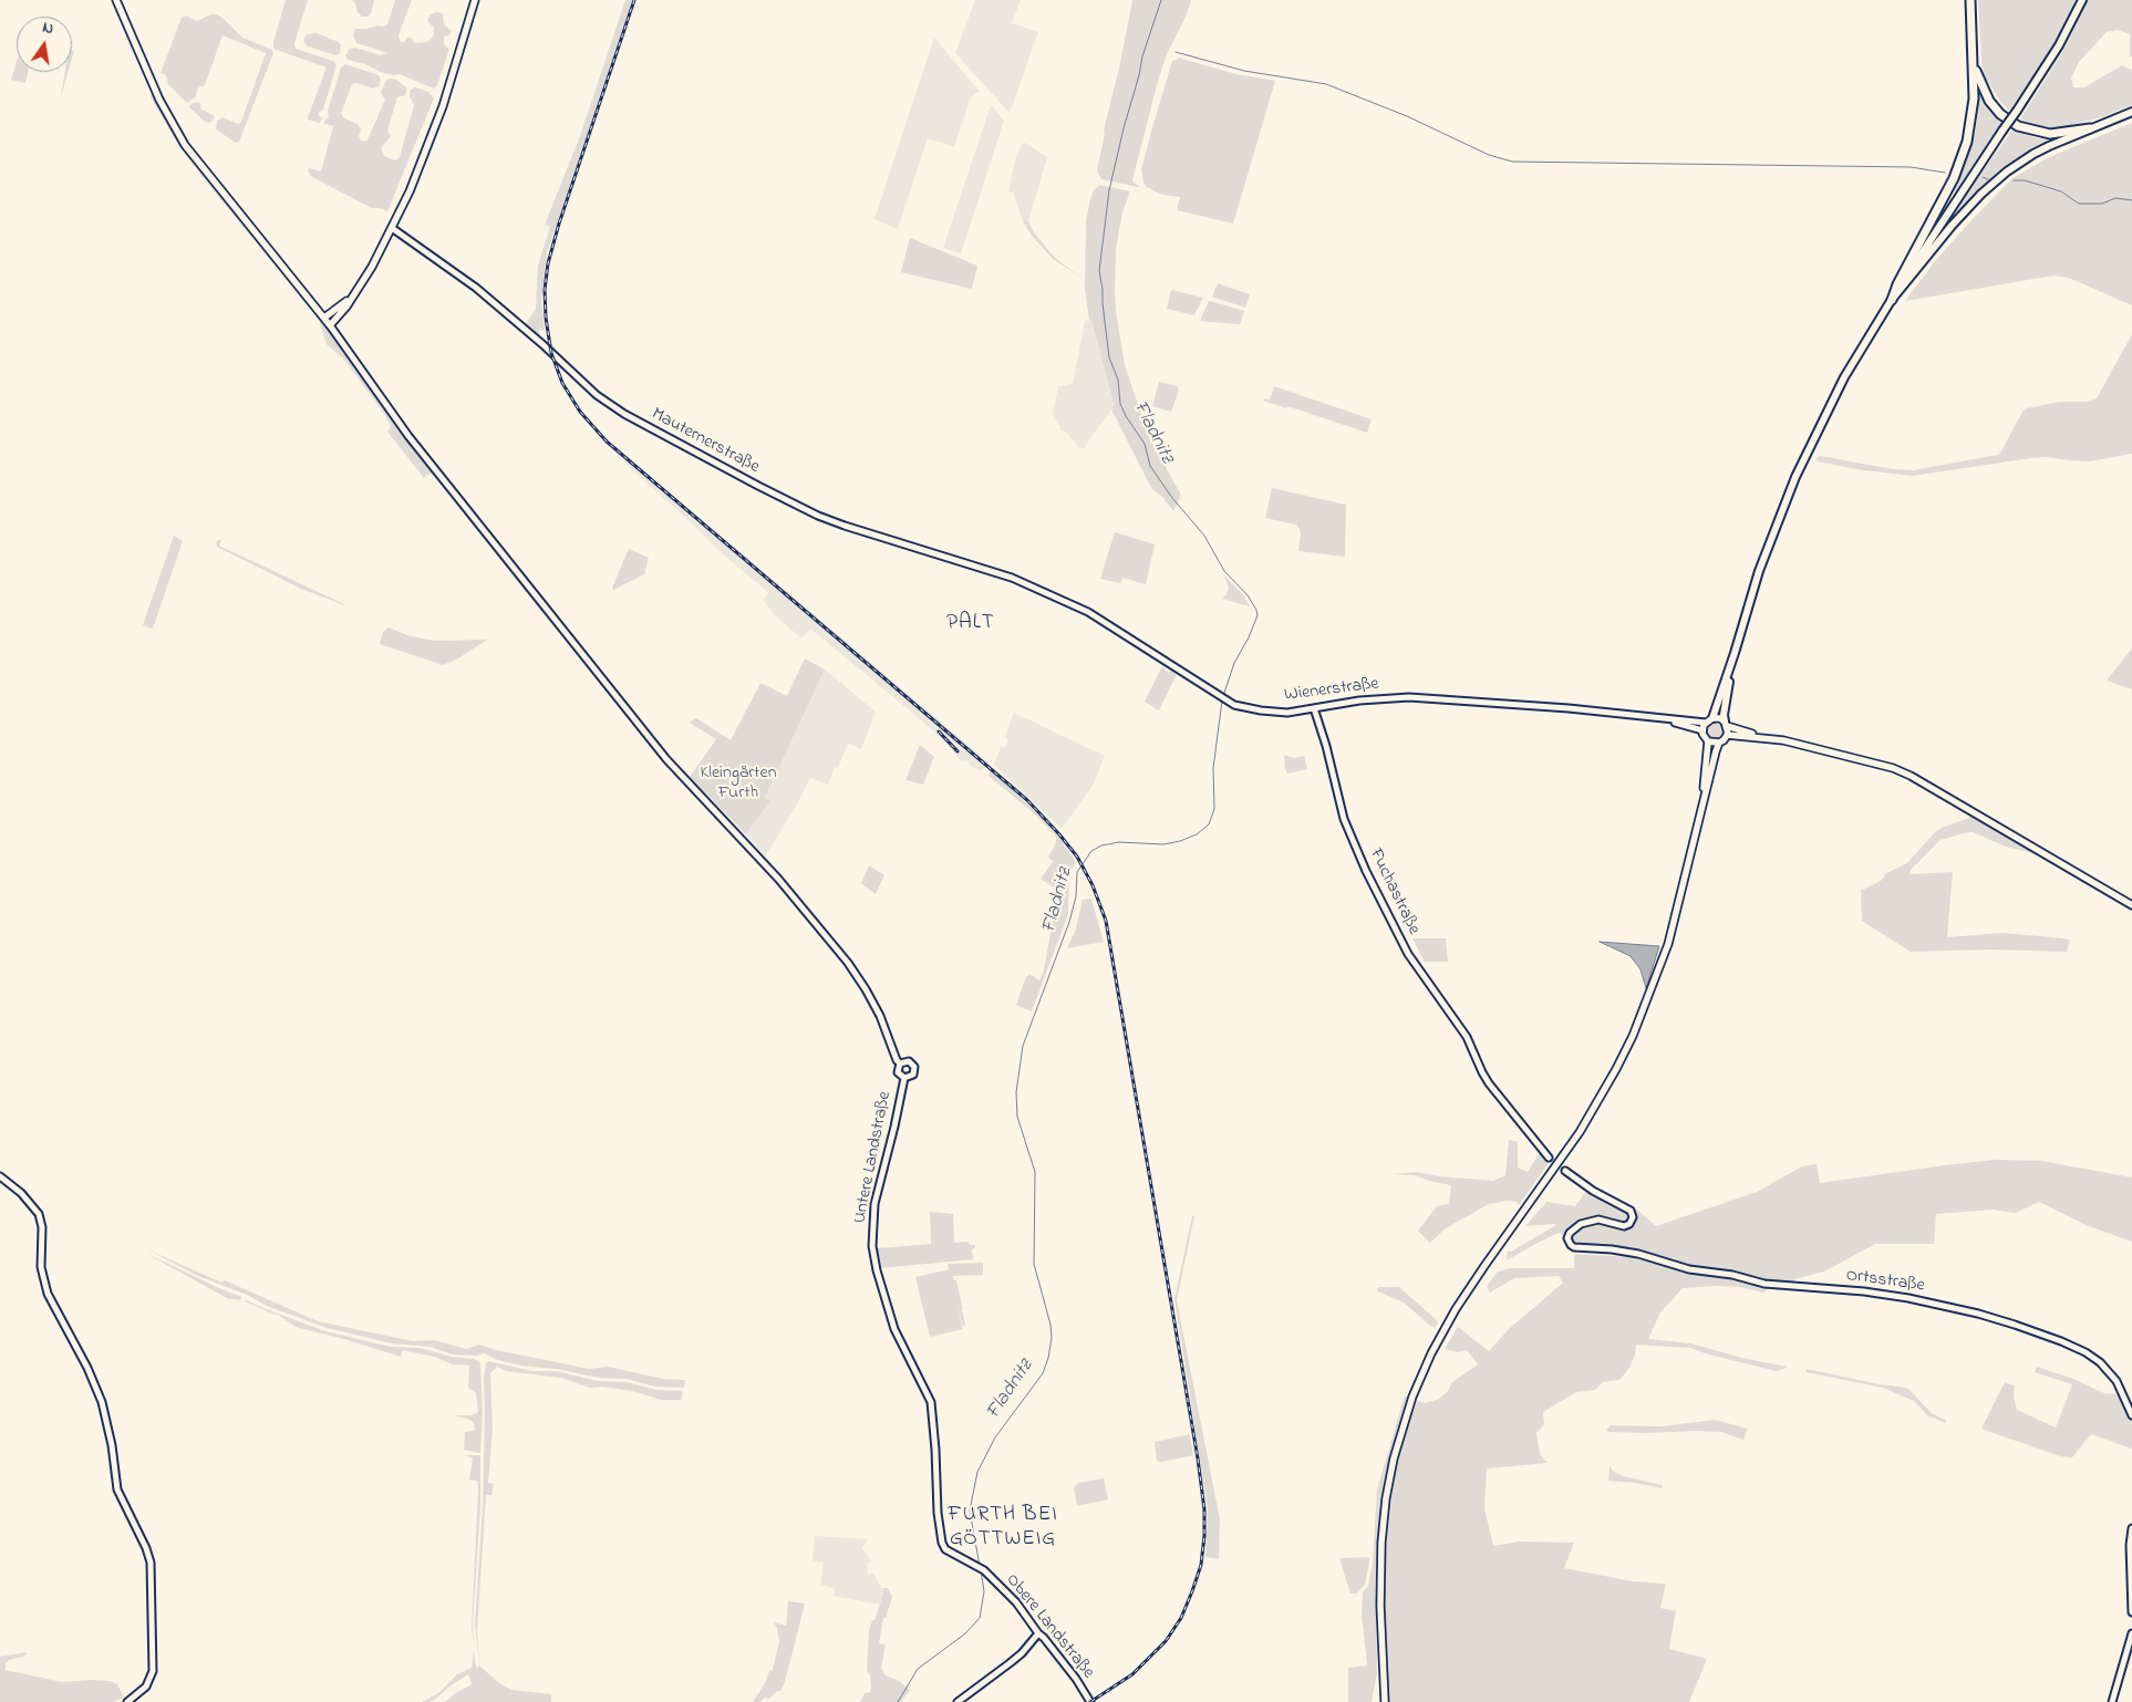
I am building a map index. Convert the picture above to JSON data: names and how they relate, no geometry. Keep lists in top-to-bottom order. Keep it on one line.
{"streets":{"street":["Mauternerstraße","Wienerstraße","Fuchastraße","Untere Landstraße","Ortsstraße","Obere Landstraße"]},"crossings":[["Mauternerstraße","Wienerstraße"],["Wienerstraße","Fuchastraße"],["Untere Landstraße","Obere Landstraße"]],"districts":["PALT","FURTH BEI GÖTTWEIG"],"water":["Fladnitz"],"parks":["Kleingärten Furth"],"north":"top"}
